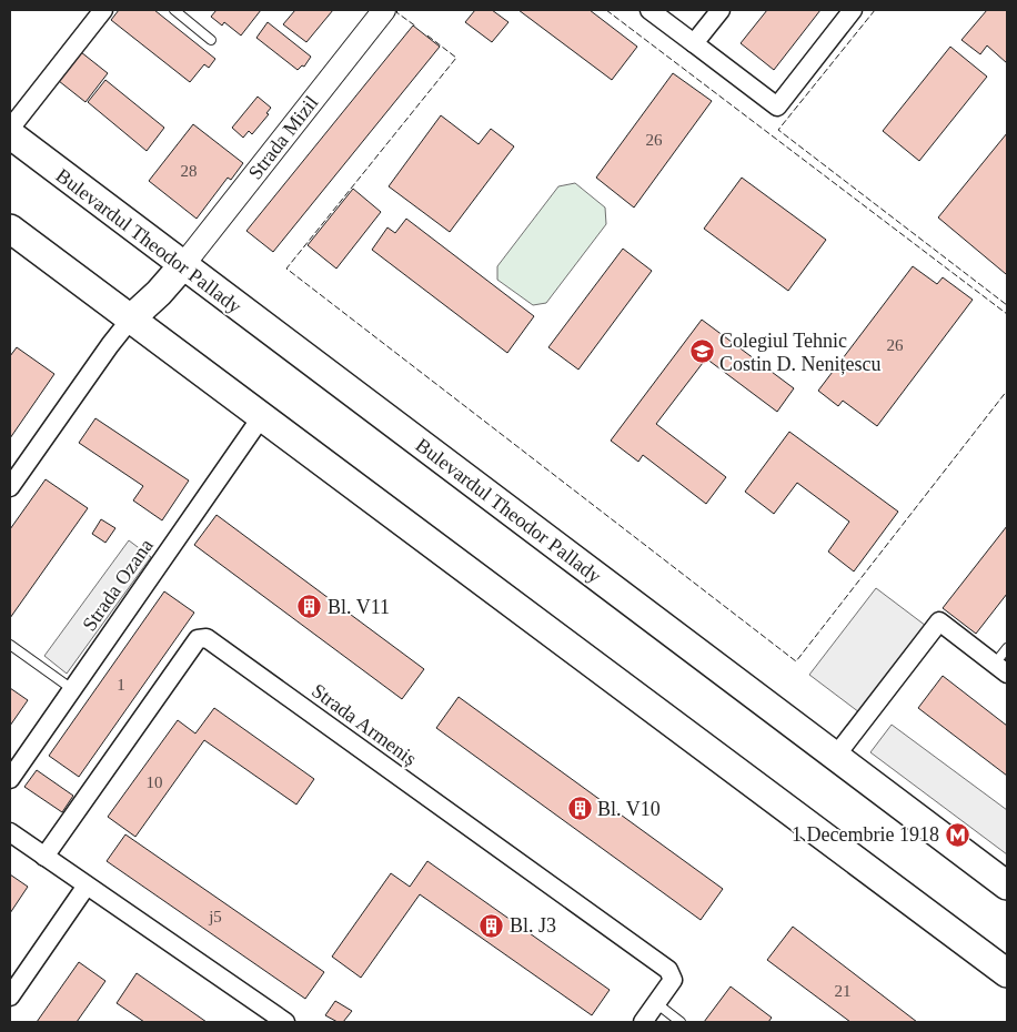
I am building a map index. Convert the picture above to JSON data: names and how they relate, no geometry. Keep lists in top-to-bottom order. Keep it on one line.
{"streets":{"main road":["Bulevardul Theodor Pallady"],"street":["Strada Mizil","Strada Ozana","Strada Armeniș"]},"crossings":[["Strada Mizil","Bulevardul Theodor Pallady"]],"places":{"school or university":["Colegiul Tehnic Costin D. Nenițescu"],"building":["Bl. V11","Bl. V10","Bl. J3"],"metro station":["1 Decembrie 1918"]},"house_numbers":["26","28","26","1","10","j5","21"]}
